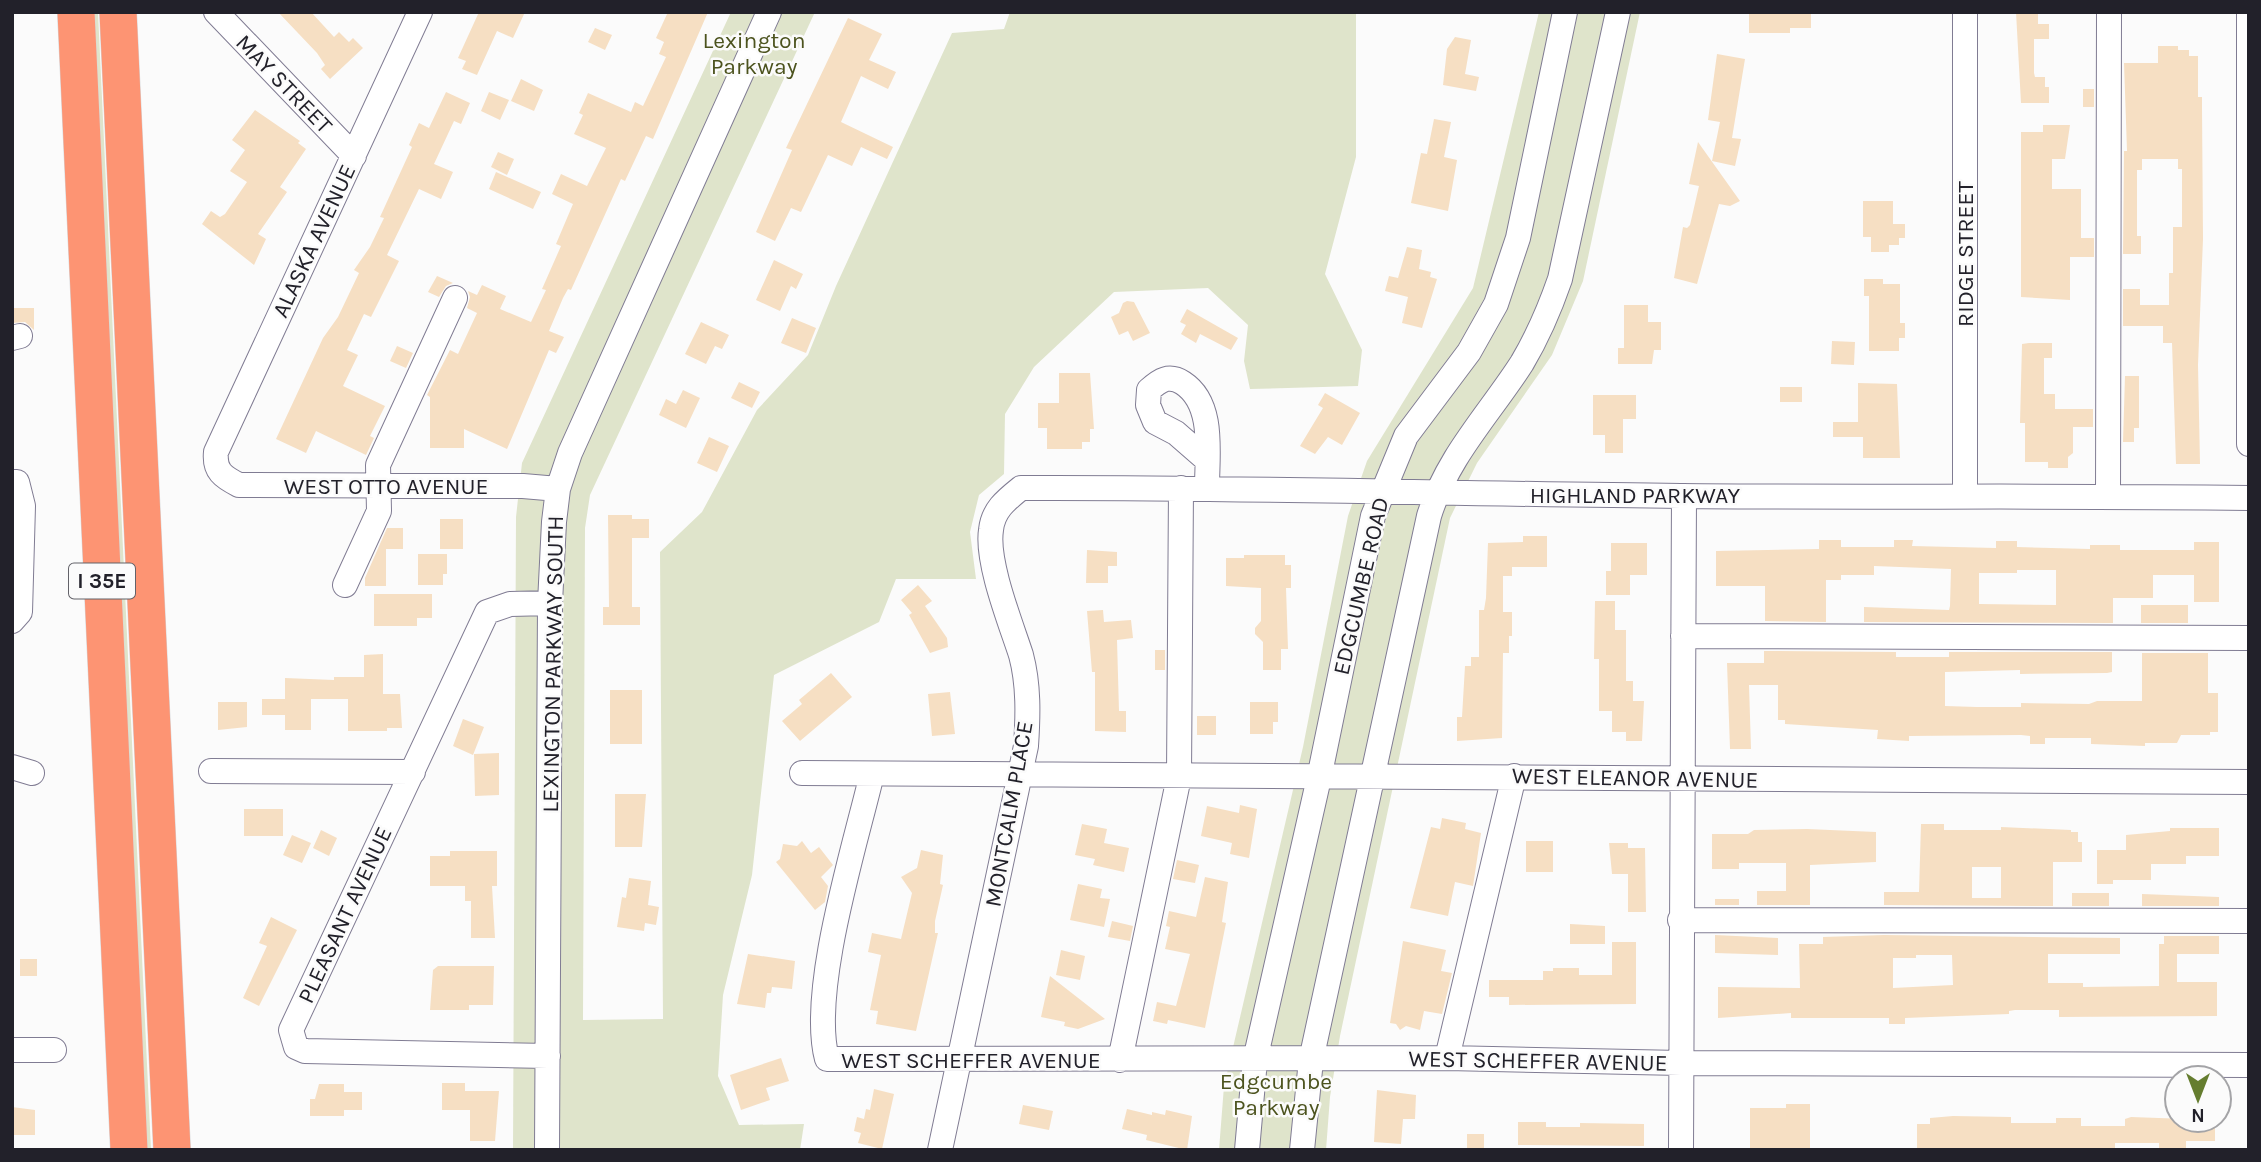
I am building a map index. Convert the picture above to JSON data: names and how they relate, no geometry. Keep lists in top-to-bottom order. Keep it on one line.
{"streets":{"highway":["I 35E"],"street":["MAY STREET","ALASKA AVENUE","RIDGE STREET","WEST OTTO AVENUE","HIGHLAND PARKWAY","EDGCUMBE ROAD","LEXINGTON PARKWAY SOUTH","WEST ELEANOR AVENUE","MONTCALM PLACE","PLEASANT AVENUE","WEST SCHEFFER AVENUE"]},"crossings":[["MAY STREET","ALASKA AVENUE"],["ALASKA AVENUE","WEST OTTO AVENUE"],["RIDGE STREET","HIGHLAND PARKWAY"],["WEST OTTO AVENUE","LEXINGTON PARKWAY SOUTH"],["HIGHLAND PARKWAY","EDGCUMBE ROAD"],["HIGHLAND PARKWAY","MONTCALM PLACE"],["EDGCUMBE ROAD","WEST ELEANOR AVENUE"],["EDGCUMBE ROAD","WEST SCHEFFER AVENUE"],["LEXINGTON PARKWAY SOUTH","PLEASANT AVENUE"],["WEST ELEANOR AVENUE","MONTCALM PLACE"],["WEST ELEANOR AVENUE","WEST SCHEFFER AVENUE"],["MONTCALM PLACE","WEST SCHEFFER AVENUE"]],"parks":["Lexington Parkway","Edgcumbe Parkway"],"north":"bottom"}
